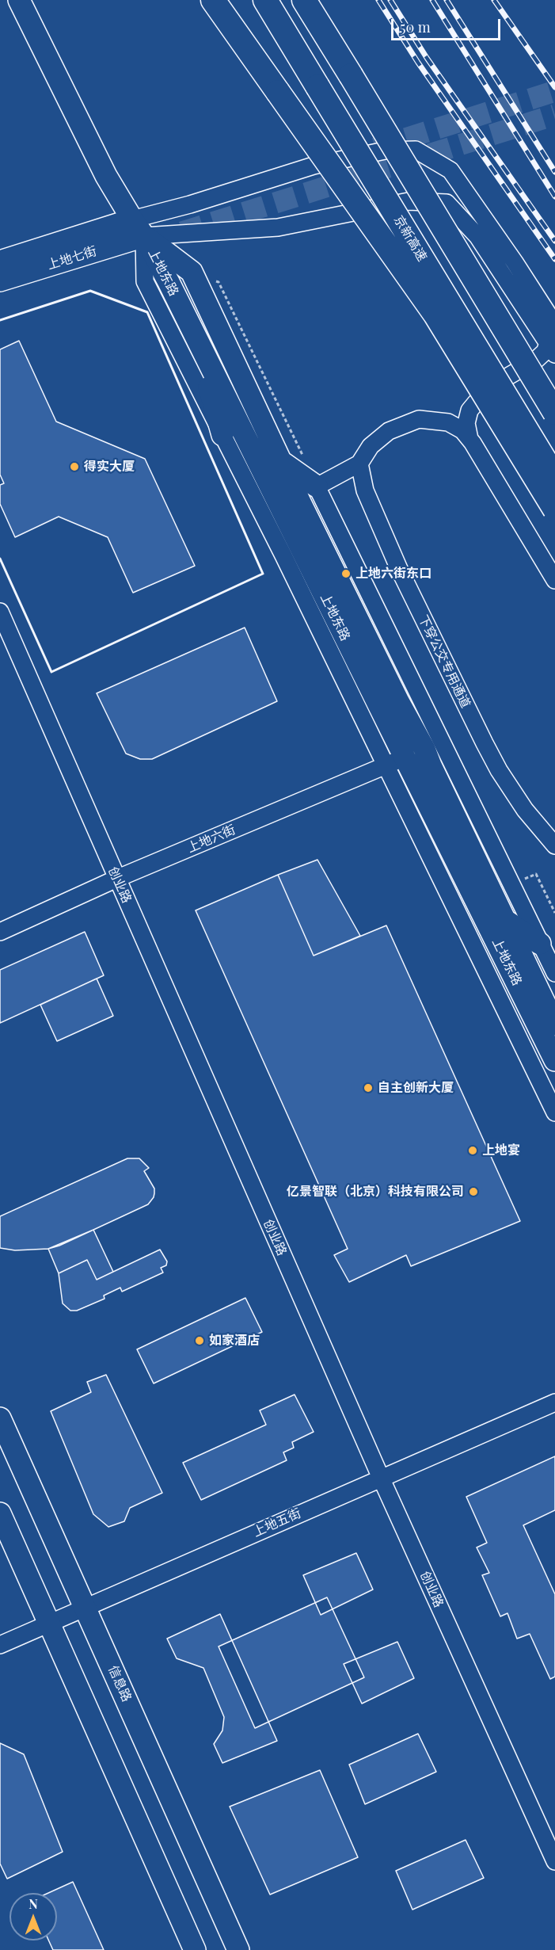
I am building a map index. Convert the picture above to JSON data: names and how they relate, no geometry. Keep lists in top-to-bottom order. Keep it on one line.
{"streets":{"highway":["京新高速"],"main road":["上地七街","上地东路","信息路"],"street":["下穿公交专用通道","上地六街","创业路","上地五街"]},"crossings":[["上地七街","上地东路"],["上地东路","上地六街"],["上地六街","创业路"],["创业路","上地五街"],["上地五街","信息路"]],"places":["得实大厦","上地六街东口","自主创新大厦","上地宴","亿景智联（北京）科技有限公司","如家酒店"],"scale_bar":"50 m","north":"top"}
